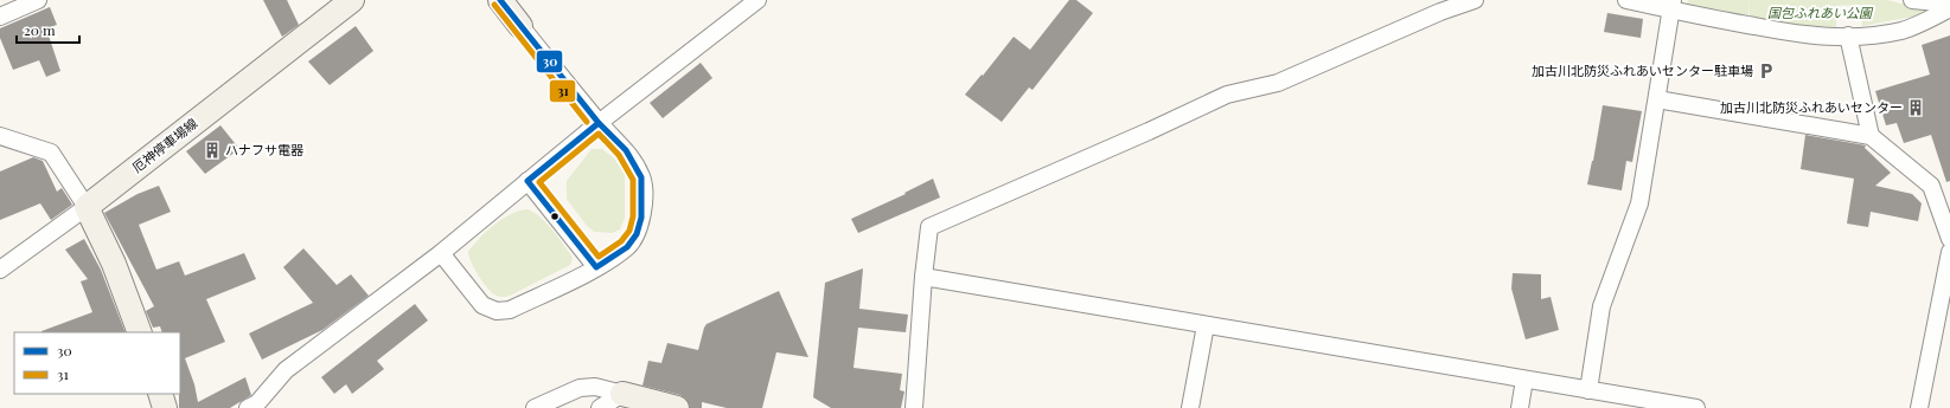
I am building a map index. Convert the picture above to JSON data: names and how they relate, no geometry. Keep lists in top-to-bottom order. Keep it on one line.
{"streets":{"main road":["厄神停車場線"]},"parks":["国包ふれあい公園"],"places":{"parking":["加古川北防災ふれあいセンター駐車場"],"building":["加古川北防災ふれあいセンター","ハナフサ電器"]},"lines":["transit line 30","transit line 31"],"legend":["30","31"],"scale_bar":"20 m"}
